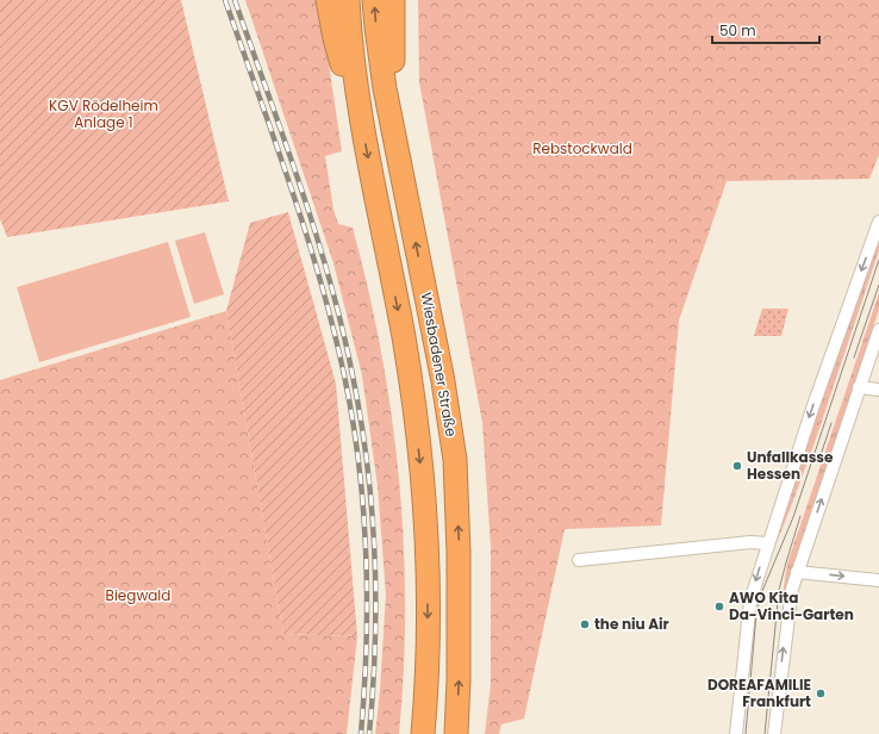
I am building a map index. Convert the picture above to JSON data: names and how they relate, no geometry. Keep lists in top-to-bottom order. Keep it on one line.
{"streets":{"highway":["Wiesbadener Straße"]},"parks":["KGV Rödelheim Anlage 1","Rebstockwald","Biegwald"],"places":["Unfallkasse Hessen","AWO Kita Da-Vinci-Garten","the niu Air","DOREAFAMILIE Frankfurt"],"scale_bar":"50 m"}
